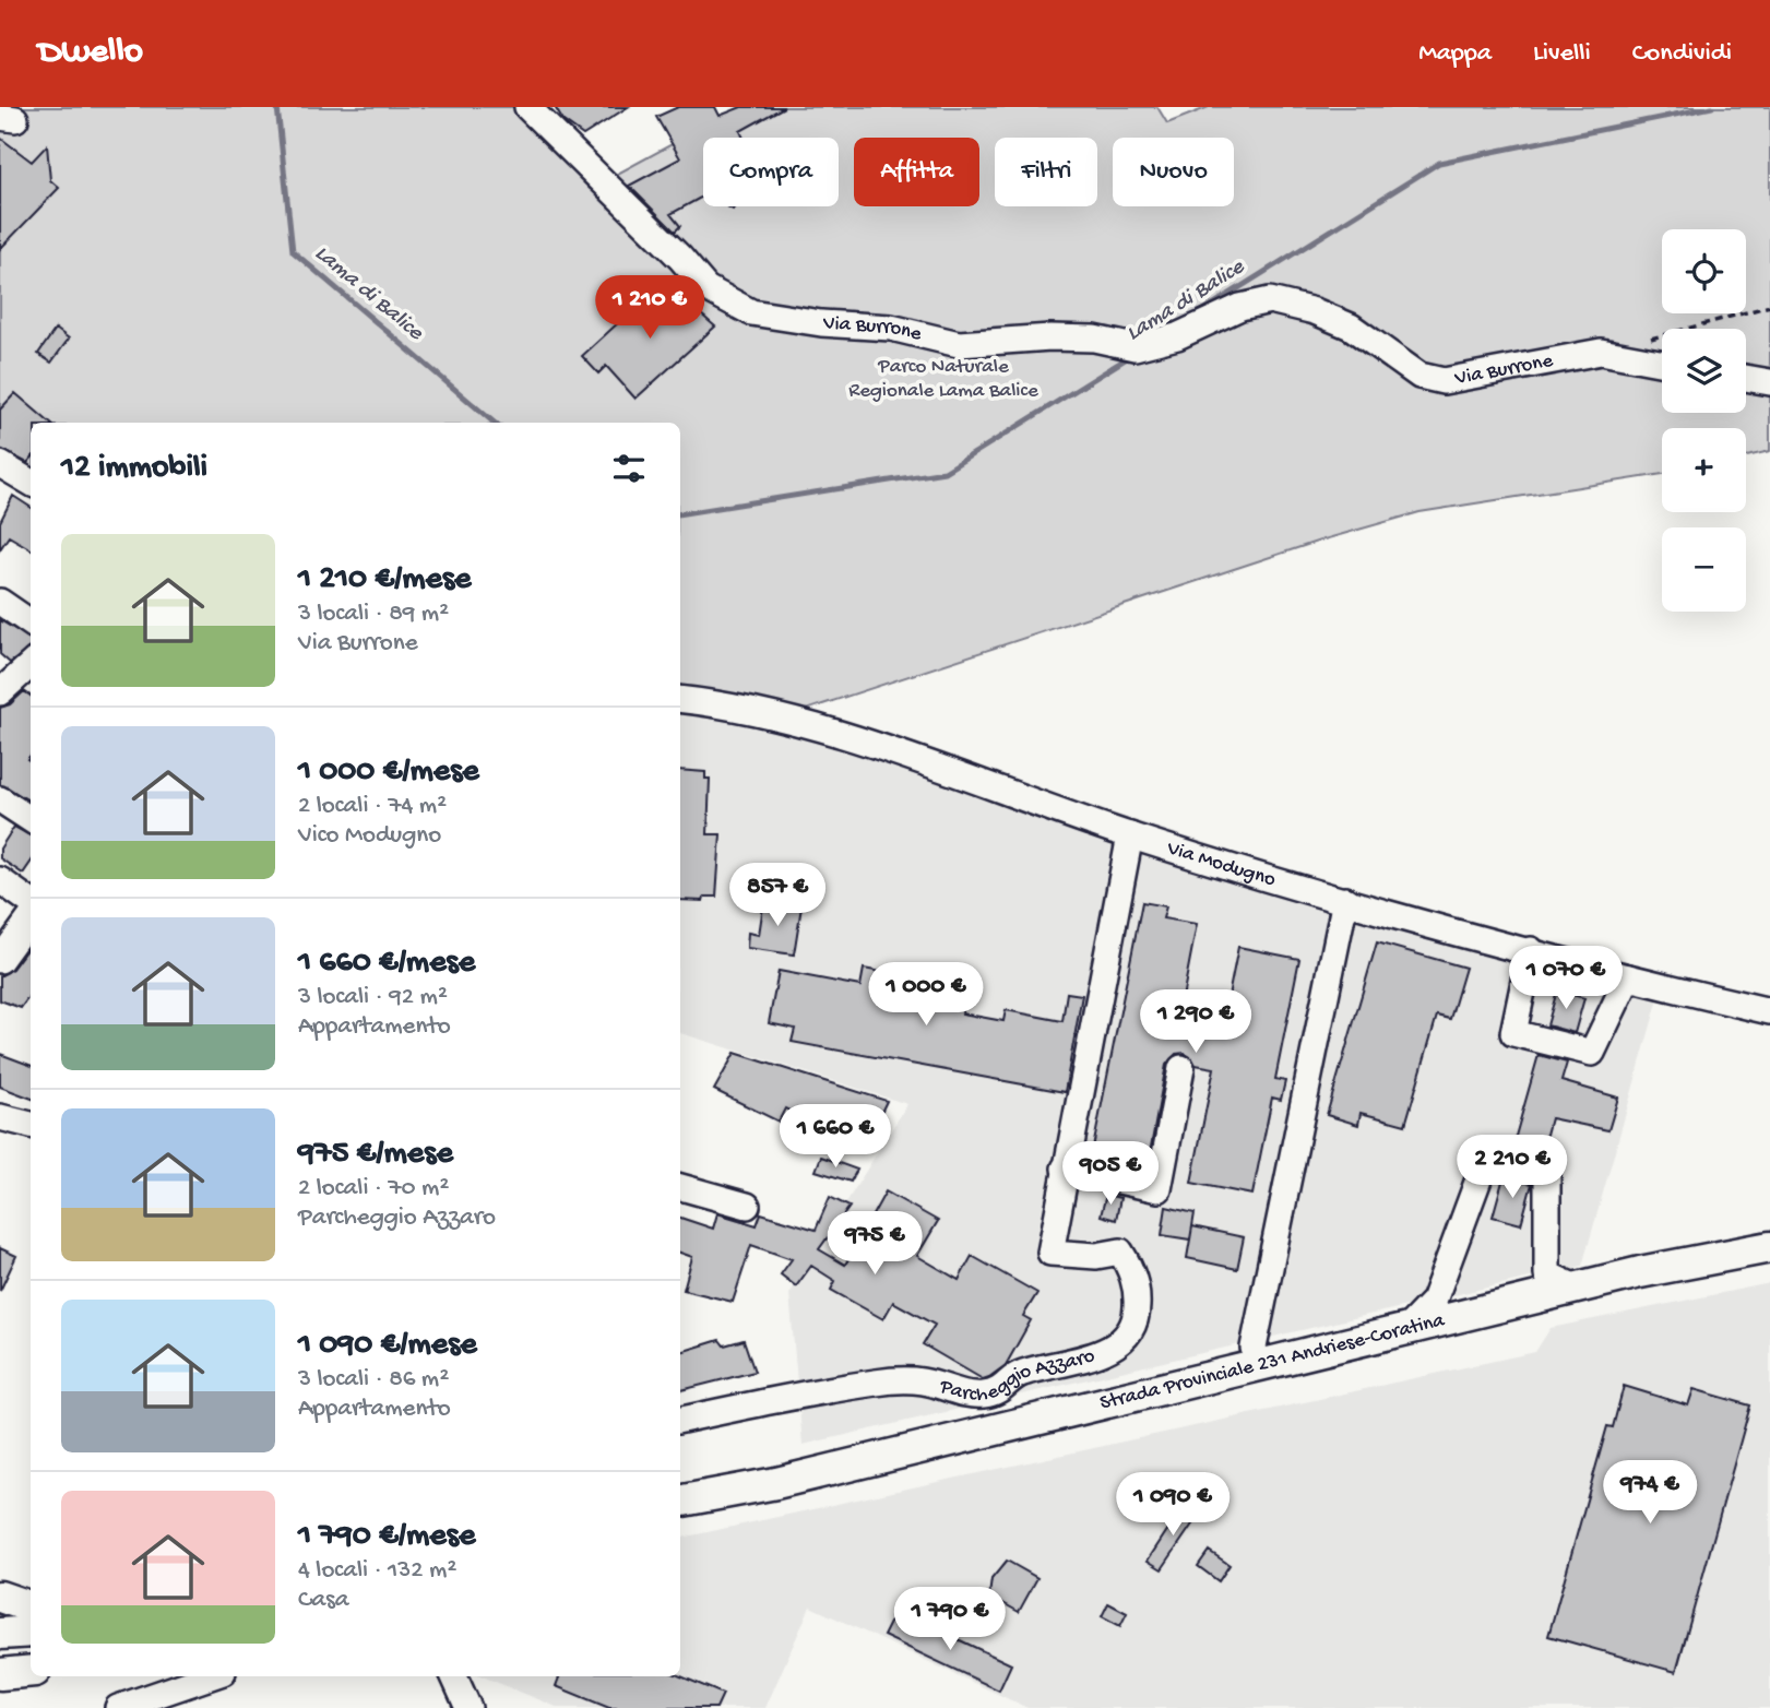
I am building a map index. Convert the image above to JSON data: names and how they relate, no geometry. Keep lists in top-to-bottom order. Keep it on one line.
{"streets":{"main road":["Strada Provinciale 231 Andriese-Coratina"],"street":["Via Burrone","Via Modugno","Parcheggio Azzaro"]},"water":["Lama di Balice"],"parks":["Parco Naturale Regionale Lama Balice"],"page":{"header":"Dwello","nav":["Mappa","Livelli","Condividi"],"chip":["Compra","Affitta","Filtri","Nuovo"],"map_buttons":["+","−"],"price":["1 210 €","857 €","1 070 €","1 000 €","1 290 €","1 660 €","2 210 €","905 €","975 €","974 €","1 090 €","1 790 €"],"heading":"12 immobili","list":[{"name":"1 210 €/mese","note":"3 locali · 89 m² · Via Burrone"},{"name":"1 000 €/mese","note":"2 locali · 74 m² · Vico Modugno"},{"name":"1 660 €/mese","note":"3 locali · 92 m² · Appartamento"},{"name":"975 €/mese","note":"2 locali · 70 m² · Parcheggio Azzaro"},{"name":"1 090 €/mese","note":"3 locali · 86 m² · Appartamento"},{"name":"1 790 €/mese","note":"4 locali · 132 m² · Casa"}]}}
